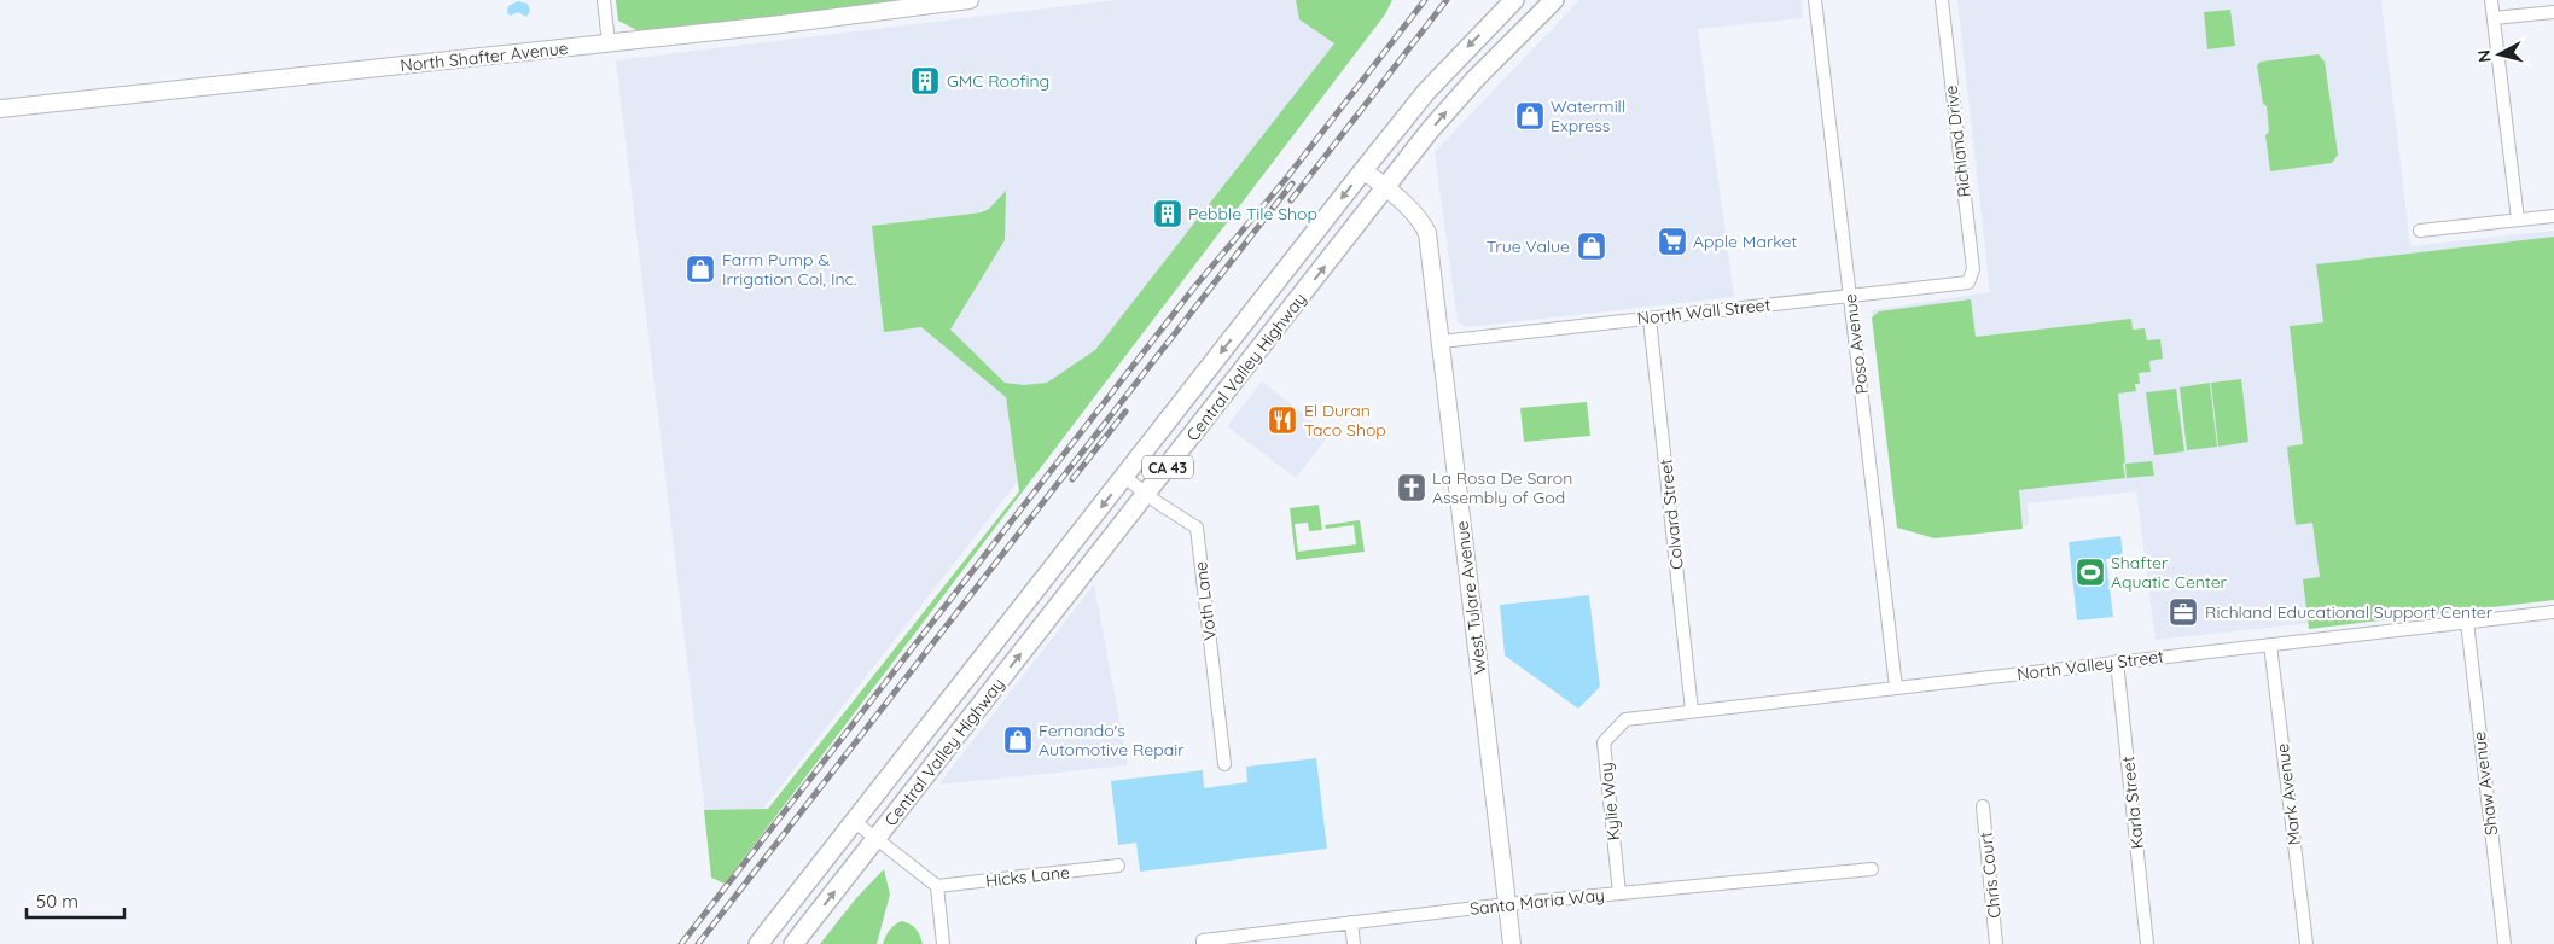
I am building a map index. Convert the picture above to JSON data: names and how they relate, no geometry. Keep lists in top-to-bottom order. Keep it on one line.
{"streets":{"main road":["North Shafter Avenue","Central Valley Highway","CA 43","West Tulare Avenue"],"street":["Richland Drive","North Wall Street","Poso Avenue","Colvard Street","Voth Lane","North Valley Street","Shaw Avenue","Mark Avenue","Kylie Way","Karla Street","Chris Court","Hicks Lane","Santa Maria Way"]},"crossings":[["Richland Drive","North Wall Street"],["North Wall Street","Poso Avenue"],["North Wall Street","Colvard Street"],["North Wall Street","West Tulare Avenue"],["Poso Avenue","North Valley Street"],["Central Valley Highway","West Tulare Avenue"],["Central Valley Highway","Voth Lane"],["Colvard Street","North Valley Street"],["West Tulare Avenue","Santa Maria Way"],["North Valley Street","Shaw Avenue"],["North Valley Street","Mark Avenue"],["North Valley Street","Kylie Way"],["North Valley Street","Karla Street"],["Kylie Way","Santa Maria Way"]],"places":{"building":["GMC Roofing","Pebble Tile Shop"],"shop":["Watermill Express","True Value","Farm Pump & Irrigation Col, Inc.","Fernando's Automotive Repair"],"supermarket":["Apple Market"],"restaurant":["El Duran Taco Shop"],"church":["La Rosa De Saron Assembly of God"],"sports":["Shafter Aquatic Center"],"office":["Richland Educational Support Center"]},"scale_bar":"50 m","north":"left"}
